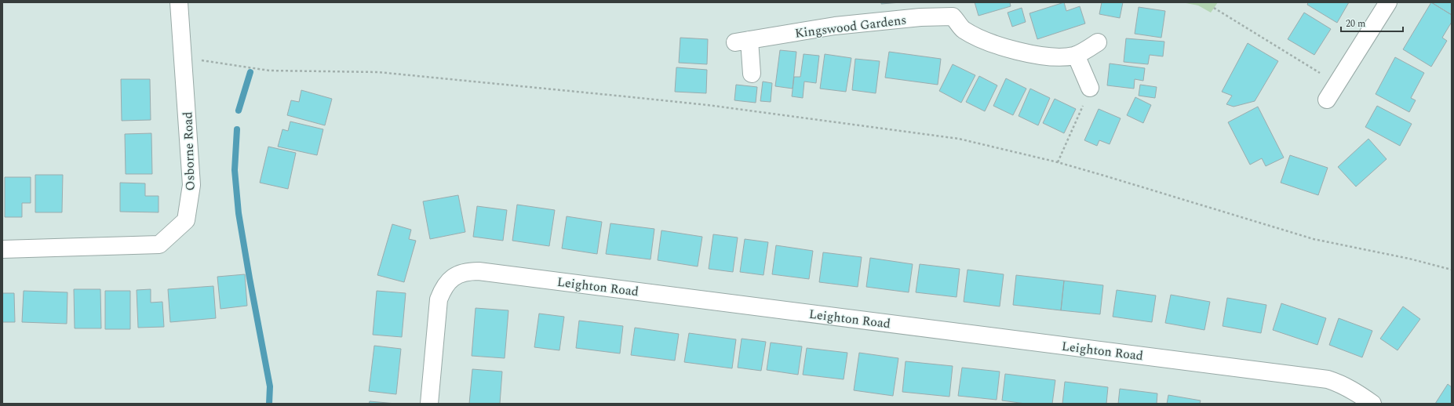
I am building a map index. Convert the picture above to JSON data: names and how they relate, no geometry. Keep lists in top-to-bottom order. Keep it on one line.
{"streets":{"street":["Kingswood Gardens","Osborne Road","Leighton Road"]},"scale_bar":"20 m"}
